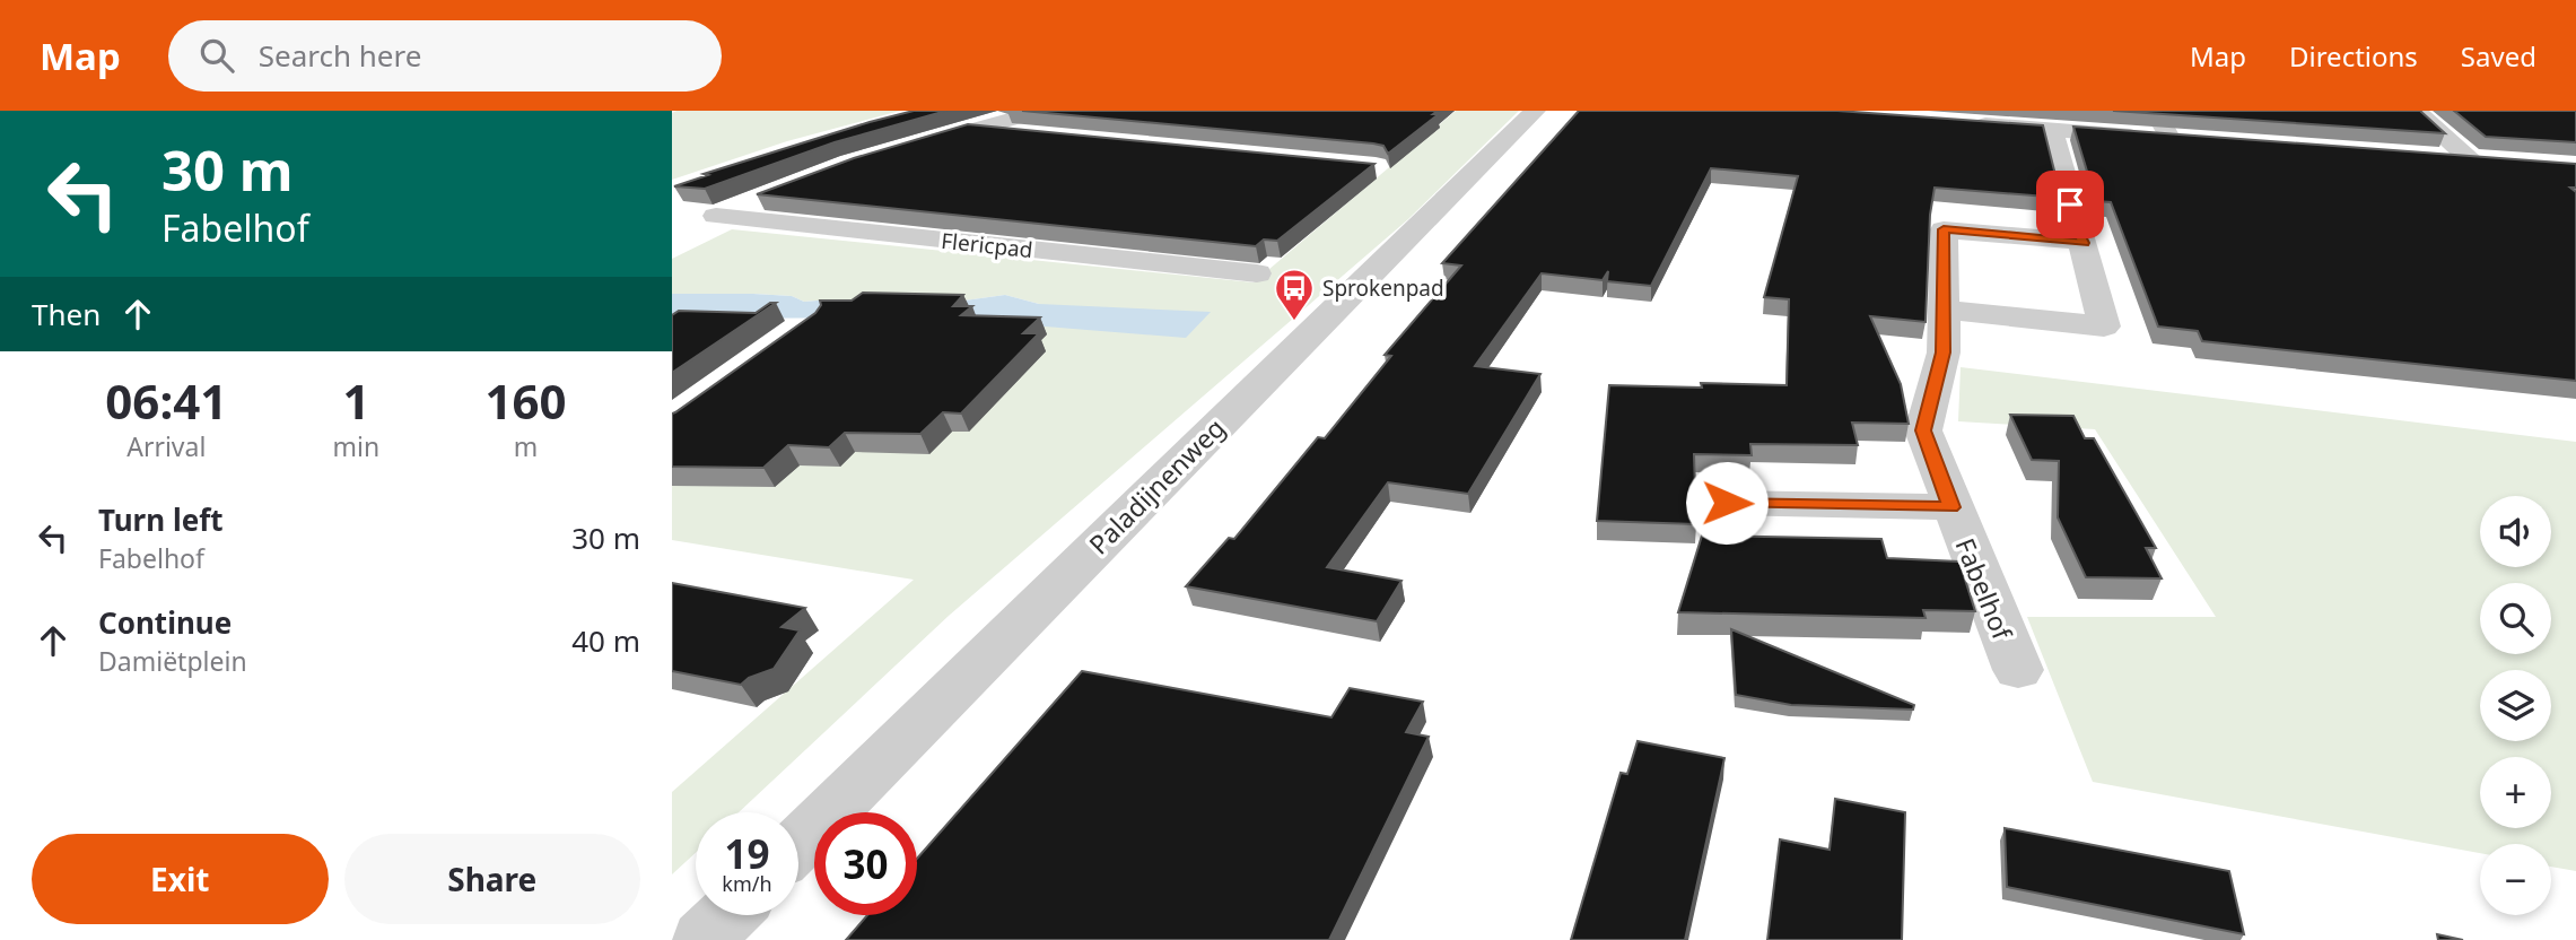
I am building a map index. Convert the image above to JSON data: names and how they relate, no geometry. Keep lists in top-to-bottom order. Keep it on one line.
{"streets":{"street":["Flericpad","Paladijnenweg","Fabelhof"]},"places":{"bus stop":["Sprokenpad"]},"page":{"header":"Map","search":"Search here","nav":["Map","Directions","Saved"],"turn":["30 m","Fabelhof"],"then":"Then","eta":["06:41","Arrival","1","min","160","m"],"list":[{"name":"Turn left","note":"Fabelhof","value":"30 m"},{"name":"Continue","note":"Damiëtplein","value":"40 m"}],"map_buttons":["+","−"],"speed":"19 km/h","limit":"30","buttons":["Exit","Share"]}}
